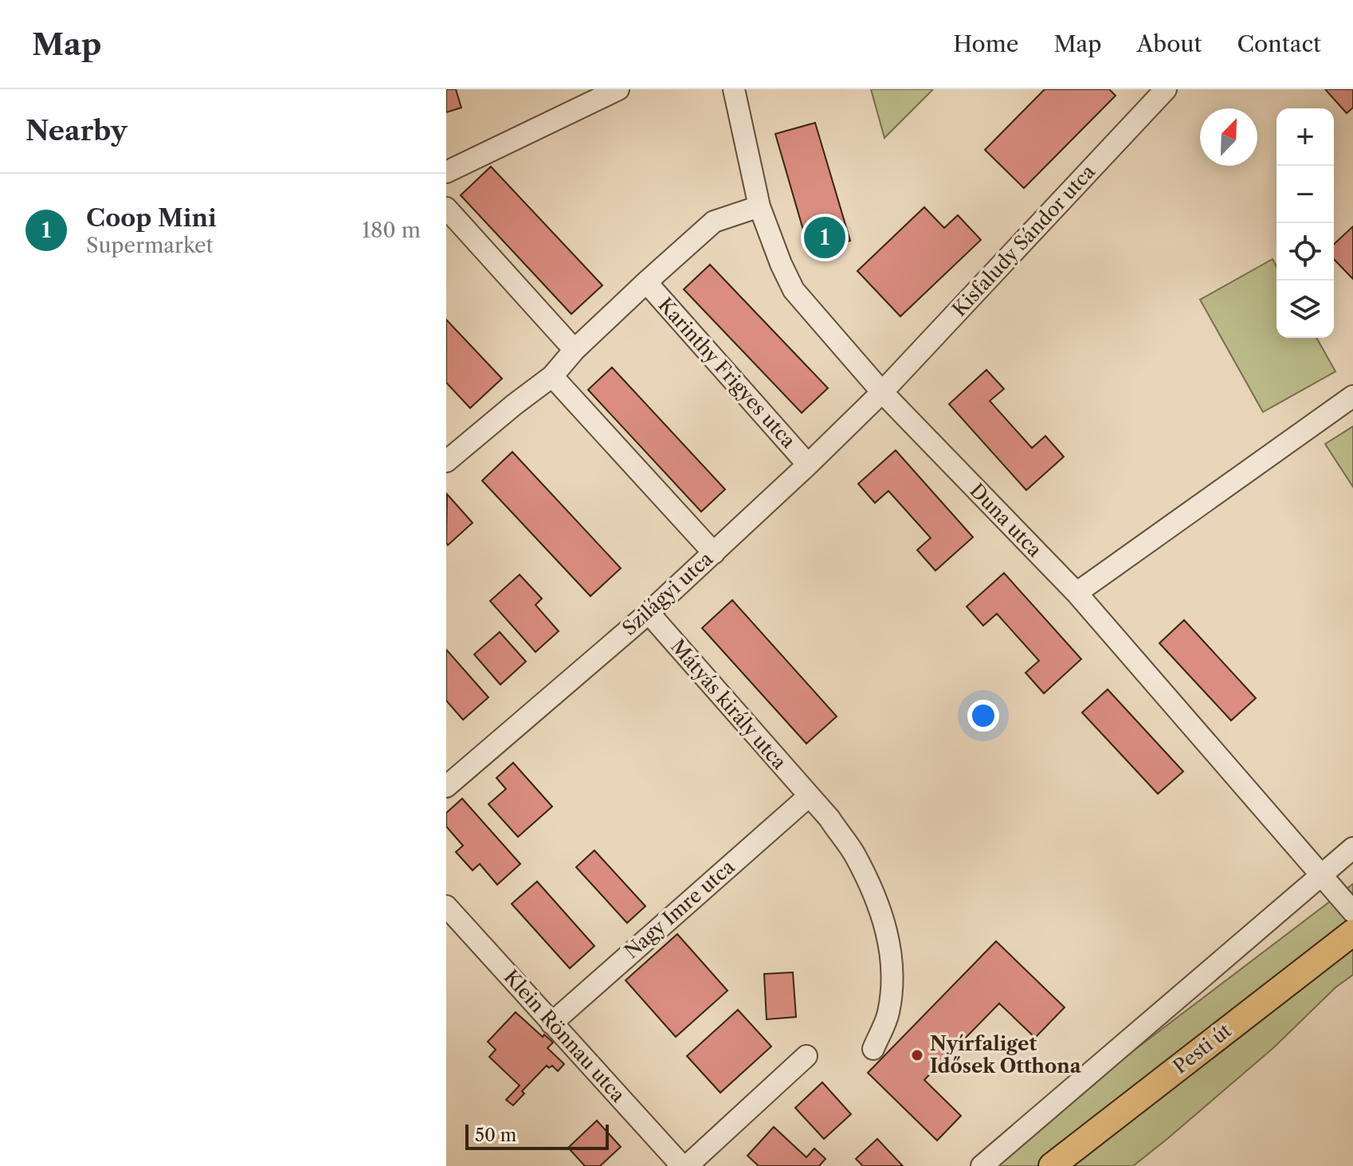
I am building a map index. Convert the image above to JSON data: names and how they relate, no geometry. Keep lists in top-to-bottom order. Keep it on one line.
{"streets":{"main road":["Pesti út"],"street":["Kisfaludy Sándor utca","Karinthy Frigyes utca","Duna utca","Szilágyi utca","Mátyás király utca","Nagy Imre utca","Klein Rönnau utca"]},"crossings":[["Kisfaludy Sándor utca","Duna utca"],["Kisfaludy Sándor utca","Szilágyi utca"],["Karinthy Frigyes utca","Duna utca"],["Karinthy Frigyes utca","Szilágyi utca"],["Duna utca","Szilágyi utca"],["Szilágyi utca","Mátyás király utca"],["Mátyás király utca","Nagy Imre utca"],["Nagy Imre utca","Klein Rönnau utca"]],"places":["Nyírfaliget Idősek Otthona"],"scale_bar":"50 m","north":"top right","page":{"header":"Map","nav":["Home","Map","About","Contact"],"heading":"Nearby","map_buttons":["+","−"],"list":[{"mark":"1","name":"Coop Mini","note":"Supermarket","value":"180 m"}],"pins":"1","scale":"50 m"}}
